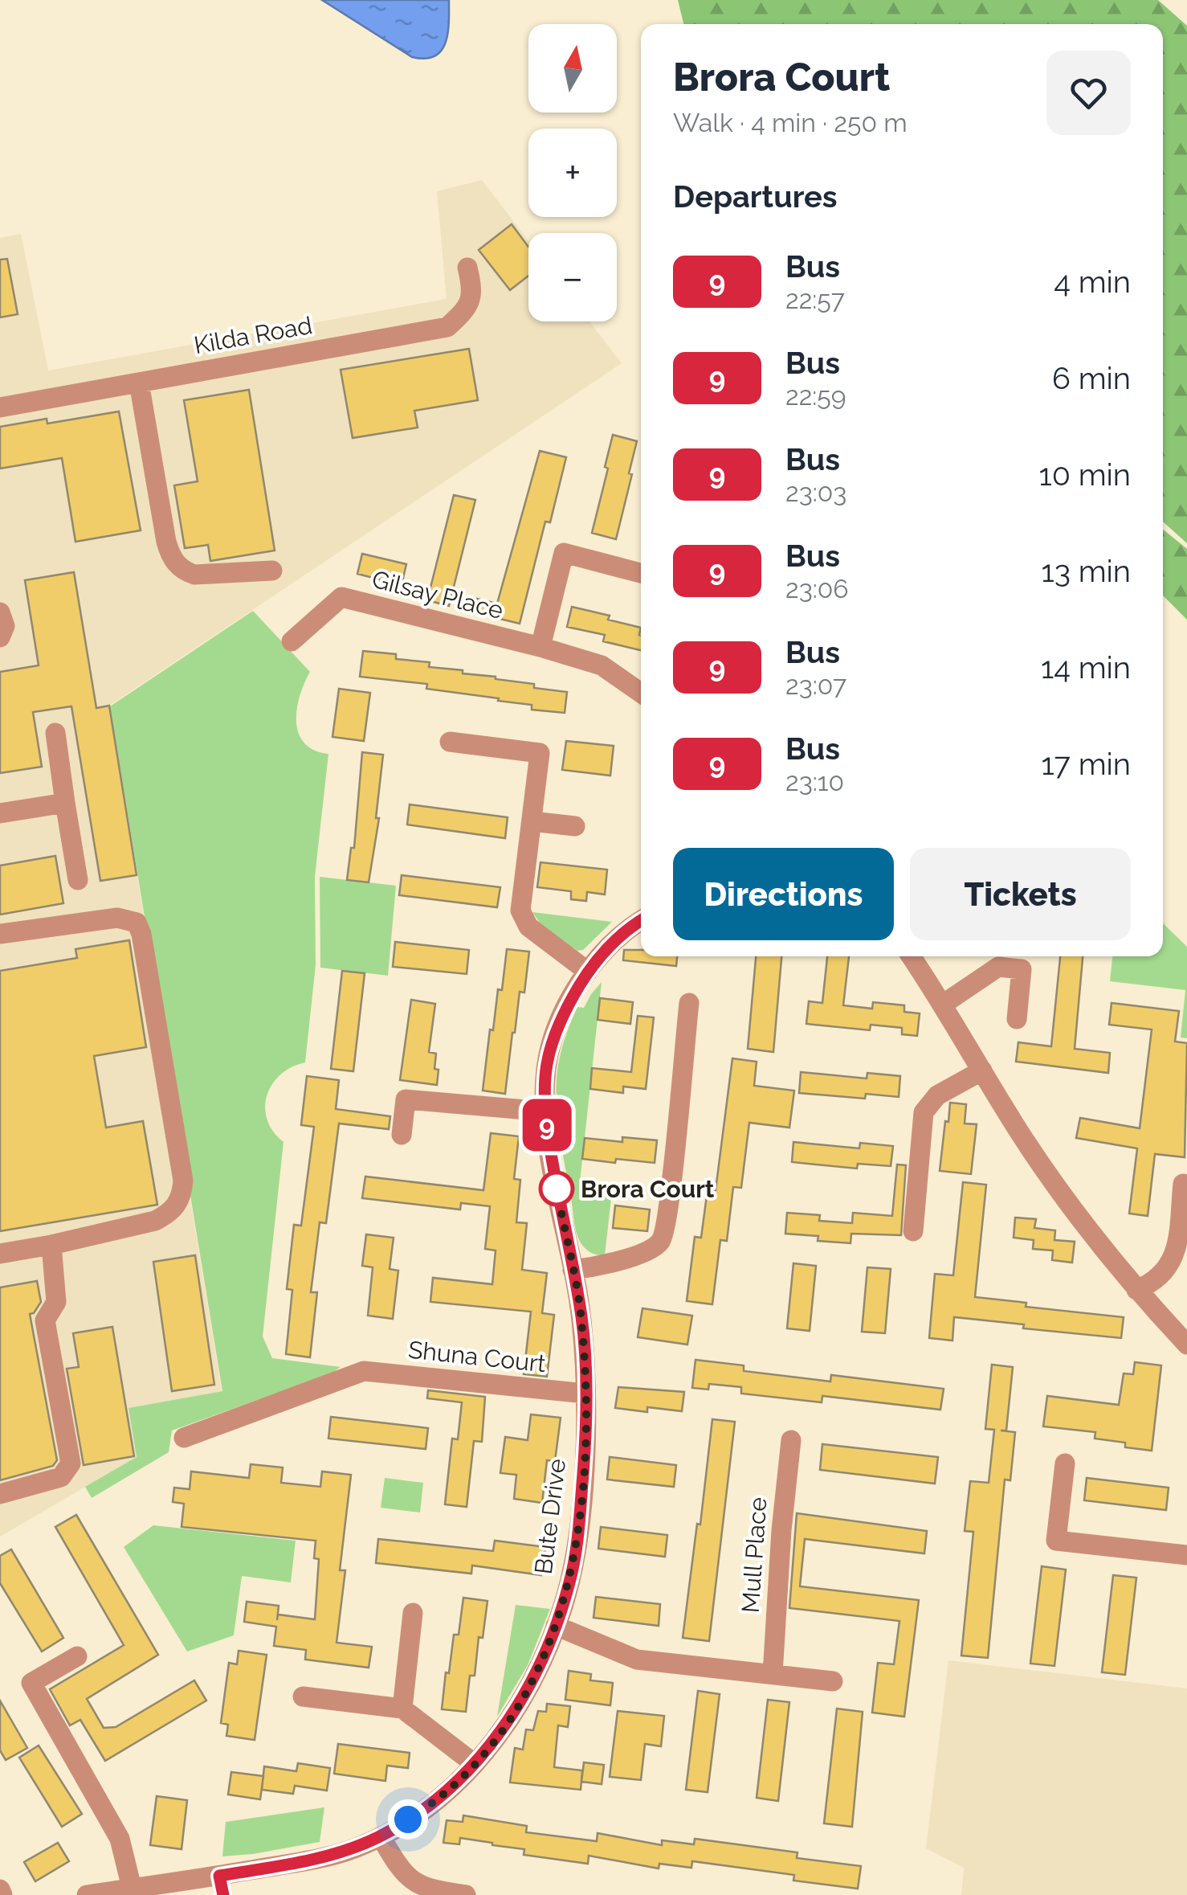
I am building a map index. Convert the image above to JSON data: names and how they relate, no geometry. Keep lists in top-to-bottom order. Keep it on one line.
{"streets":{"street":["Kilda Road","Gilsay Place","Shuna Court","Bute Drive","Mull Place"]},"crossings":[["Shuna Court","Bute Drive"]],"places":["Brora Court"],"lines":["bus line 9"],"north":"top","page":{"on_map":"9","map_buttons":["+","−"],"heading":[["Brora Court","Walk · 4 min · 250 m"],"Departures"],"list":[{"mark":"9","name":"Bus","note":"22:57","value":"4 min"},{"mark":"9","name":"Bus","note":"22:59","value":"6 min"},{"mark":"9","name":"Bus","note":"23:03","value":"10 min"},{"mark":"9","name":"Bus","note":"23:06","value":"13 min"},{"mark":"9","name":"Bus","note":"23:07","value":"14 min"},{"mark":"9","name":"Bus","note":"23:10","value":"17 min"}],"buttons":["Directions","Tickets"]}}
